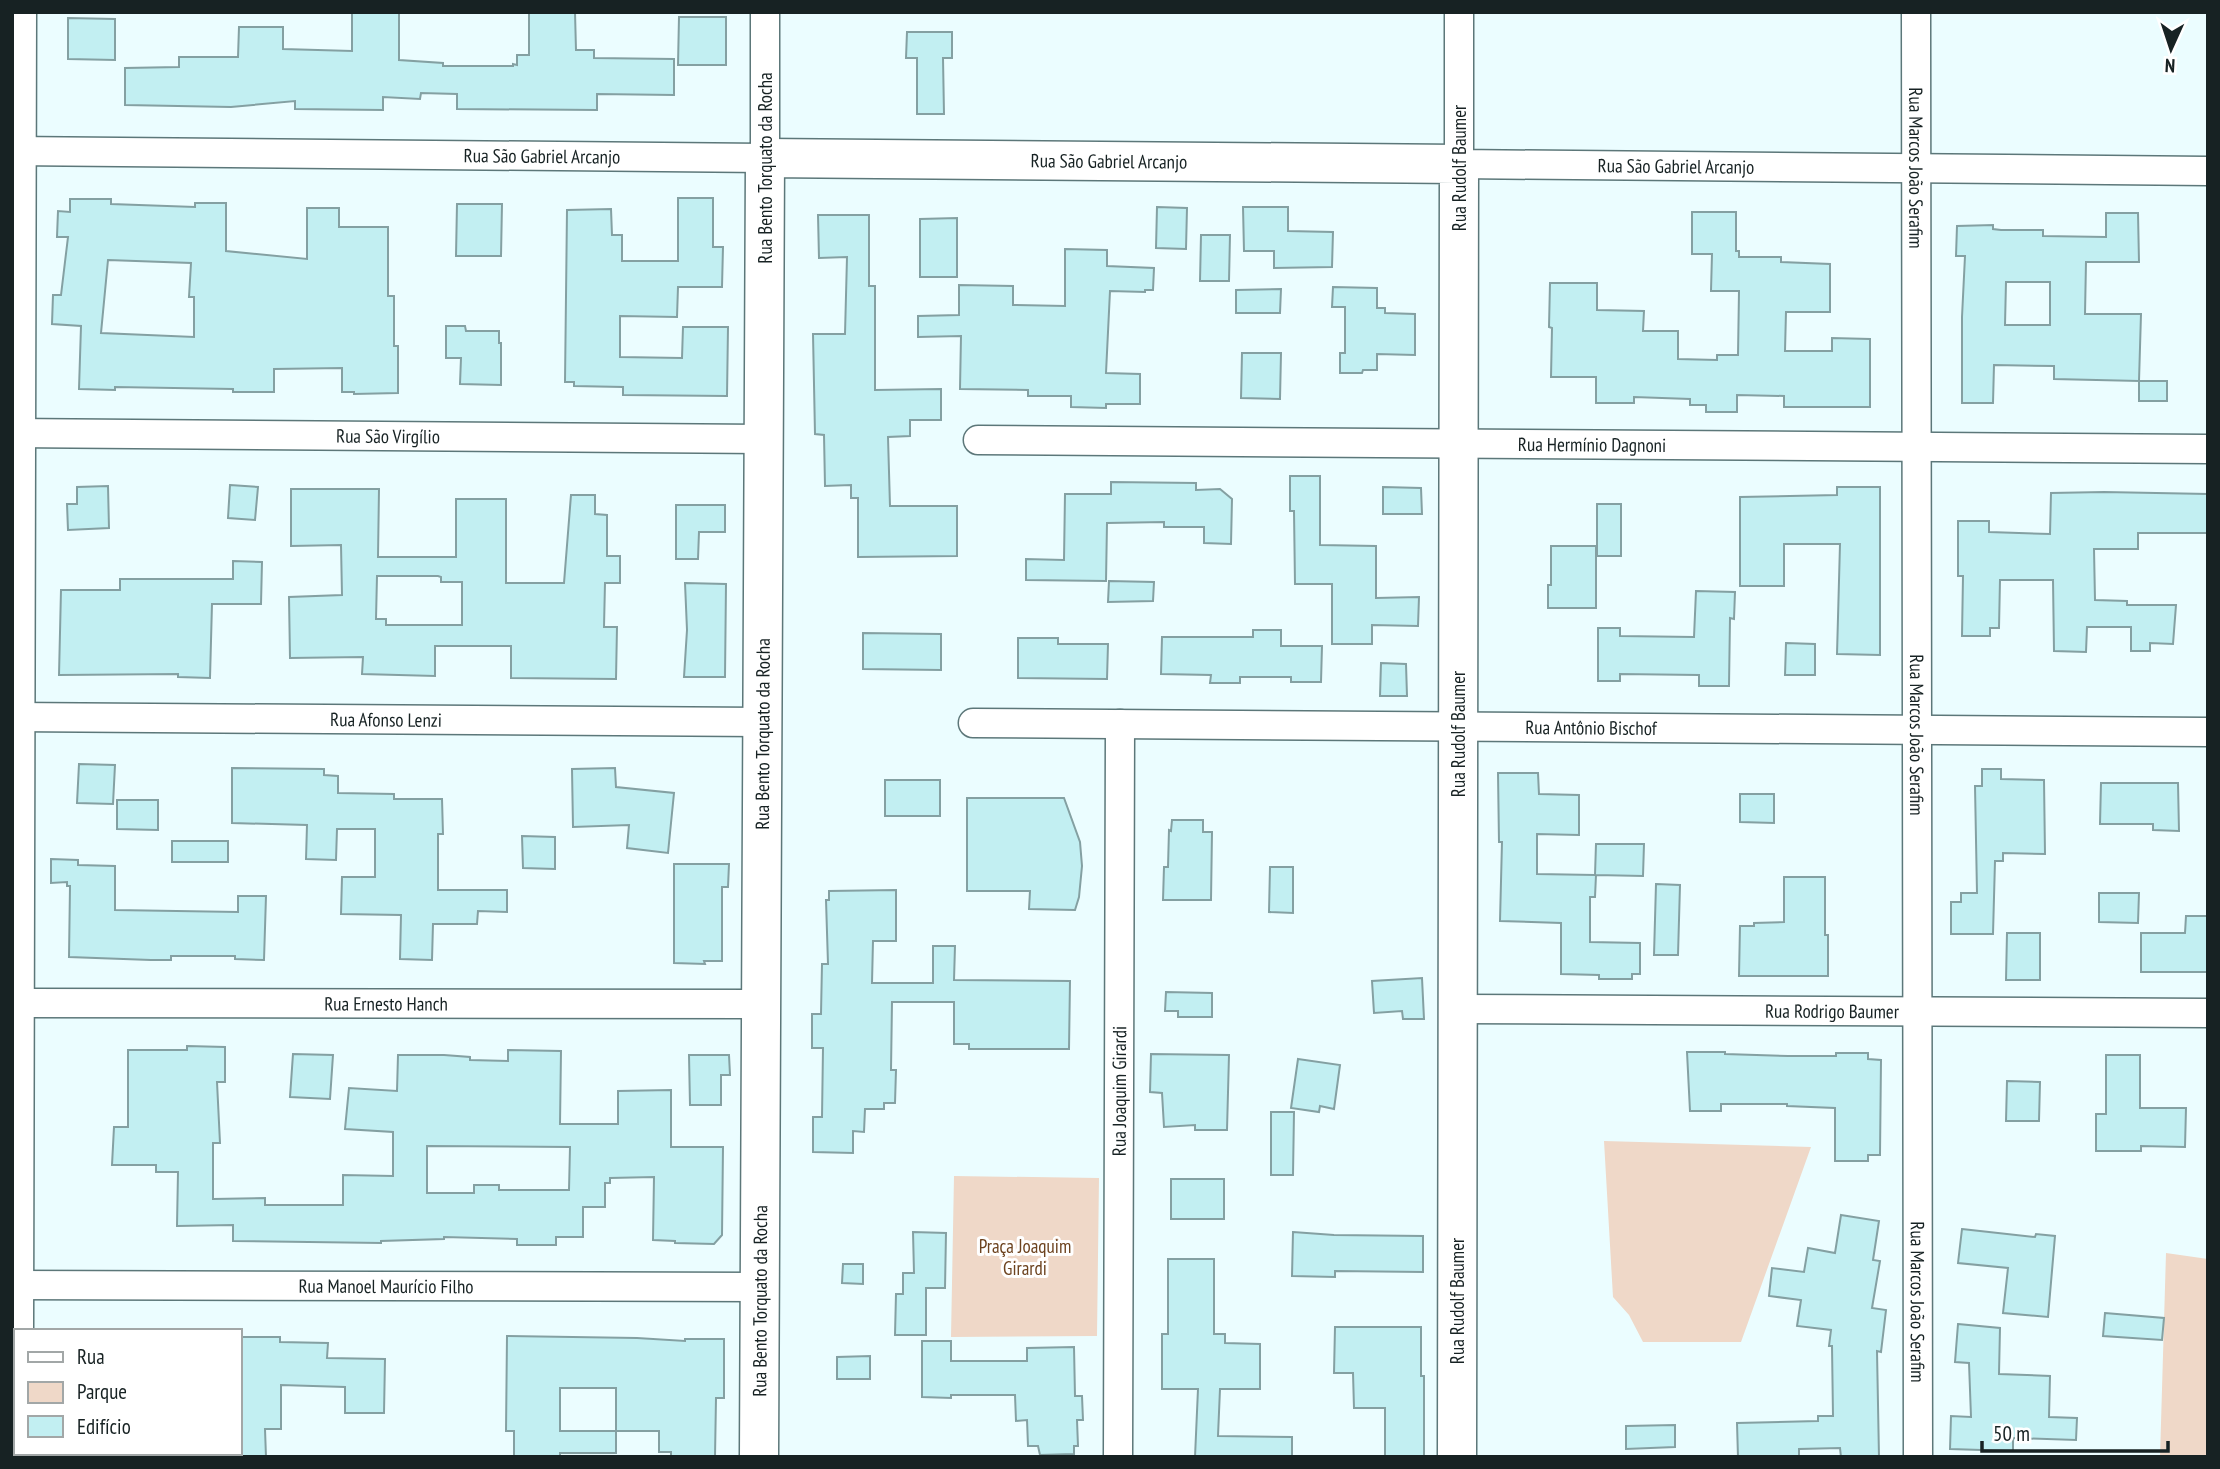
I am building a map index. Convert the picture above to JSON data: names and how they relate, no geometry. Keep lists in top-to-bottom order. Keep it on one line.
{"streets":{"street":["Rua São Gabriel Arcanjo","Rua Bento Torquato da Rocha","Rua Rudolf Baumer","Rua Marcos João Serafim","Rua São Virgílio","Rua Hermínio Dagnoni","Rua Afonso Lenzi","Rua Antônio Bischof","Rua Ernesto Hanch","Rua Rodrigo Baumer","Rua Joaquim Girardi","Rua Manoel Maurício Filho"]},"crossings":[["Rua São Gabriel Arcanjo","Rua Bento Torquato da Rocha"],["Rua São Gabriel Arcanjo","Rua Rudolf Baumer"],["Rua São Gabriel Arcanjo","Rua Marcos João Serafim"],["Rua Bento Torquato da Rocha","Rua São Virgílio"],["Rua Bento Torquato da Rocha","Rua Afonso Lenzi"],["Rua Bento Torquato da Rocha","Rua Ernesto Hanch"],["Rua Bento Torquato da Rocha","Rua Manoel Maurício Filho"],["Rua Rudolf Baumer","Rua Hermínio Dagnoni"],["Rua Rudolf Baumer","Rua Antônio Bischof"],["Rua Rudolf Baumer","Rua Rodrigo Baumer"],["Rua Marcos João Serafim","Rua Hermínio Dagnoni"],["Rua Marcos João Serafim","Rua Antônio Bischof"],["Rua Marcos João Serafim","Rua Rodrigo Baumer"],["Rua Antônio Bischof","Rua Joaquim Girardi"]],"parks":["Praça Joaquim Girardi"],"legend":["Rua","Parque","Edifício"],"scale_bar":"50 m","north":"bottom"}
